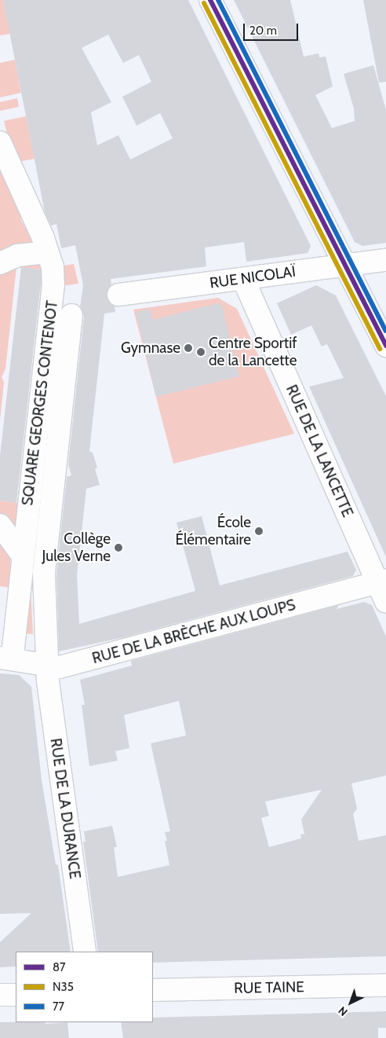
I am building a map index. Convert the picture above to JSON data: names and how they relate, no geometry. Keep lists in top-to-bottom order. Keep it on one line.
{"streets":{"street":["RUE NICOLAÏ","SQUARE GEORGES CONTENOT","RUE DE LA LANCETTE","RUE DE LA BRÈCHE AUX LOUPS","RUE DE LA DURANCE","RUE TAINE"]},"crossings":[["RUE NICOLAÏ","RUE DE LA LANCETTE"],["SQUARE GEORGES CONTENOT","RUE DE LA BRÈCHE AUX LOUPS"],["RUE DE LA LANCETTE","RUE DE LA BRÈCHE AUX LOUPS"],["RUE DE LA BRÈCHE AUX LOUPS","RUE DE LA DURANCE"]],"places":["Gymnase","Centre Sportif de la Lancette","École Élémentaire","Collège Jules Verne"],"lines":["transit line 87","transit line 77","transit line N35"],"legend":["87","N35","77"],"scale_bar":"20 m","north":"bottom left"}
